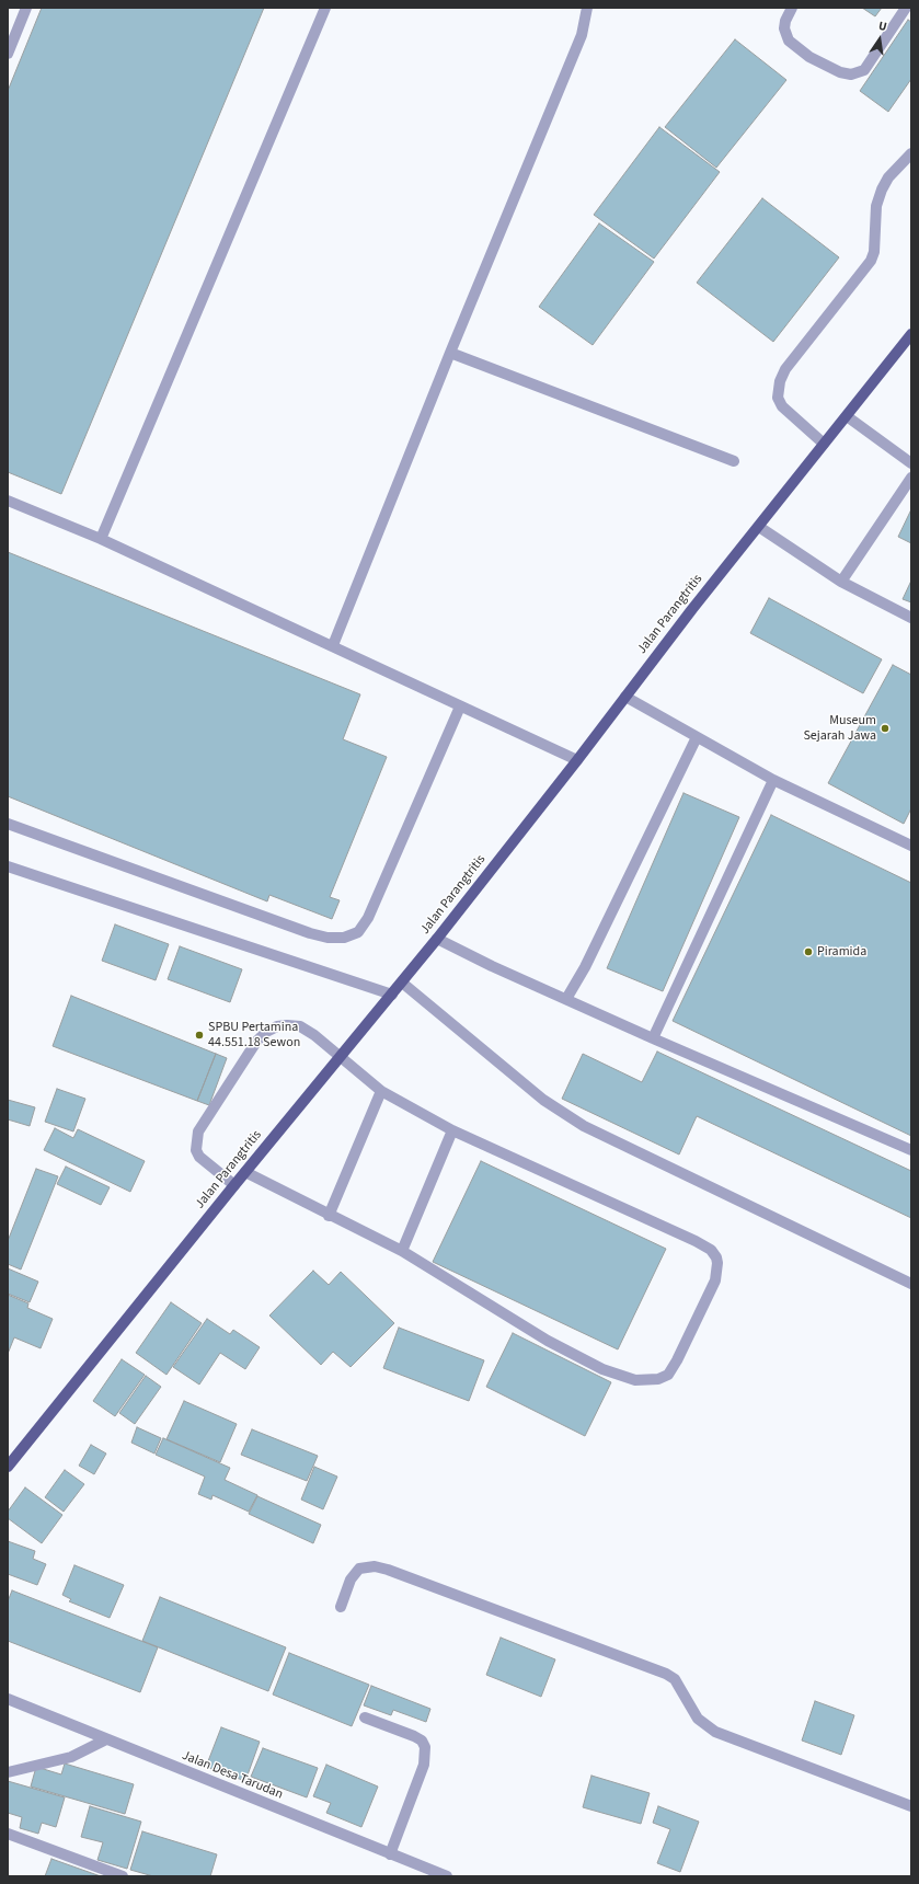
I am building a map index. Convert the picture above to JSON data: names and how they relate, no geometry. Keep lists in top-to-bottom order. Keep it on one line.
{"streets":{"main road":["Jalan Parangtritis"],"street":["Jalan Desa Tarudan"]},"places":["Museum Sejarah Jawa","Piramida","SPBU Pertamina 44.551.18 Sewon"],"north":"top"}
